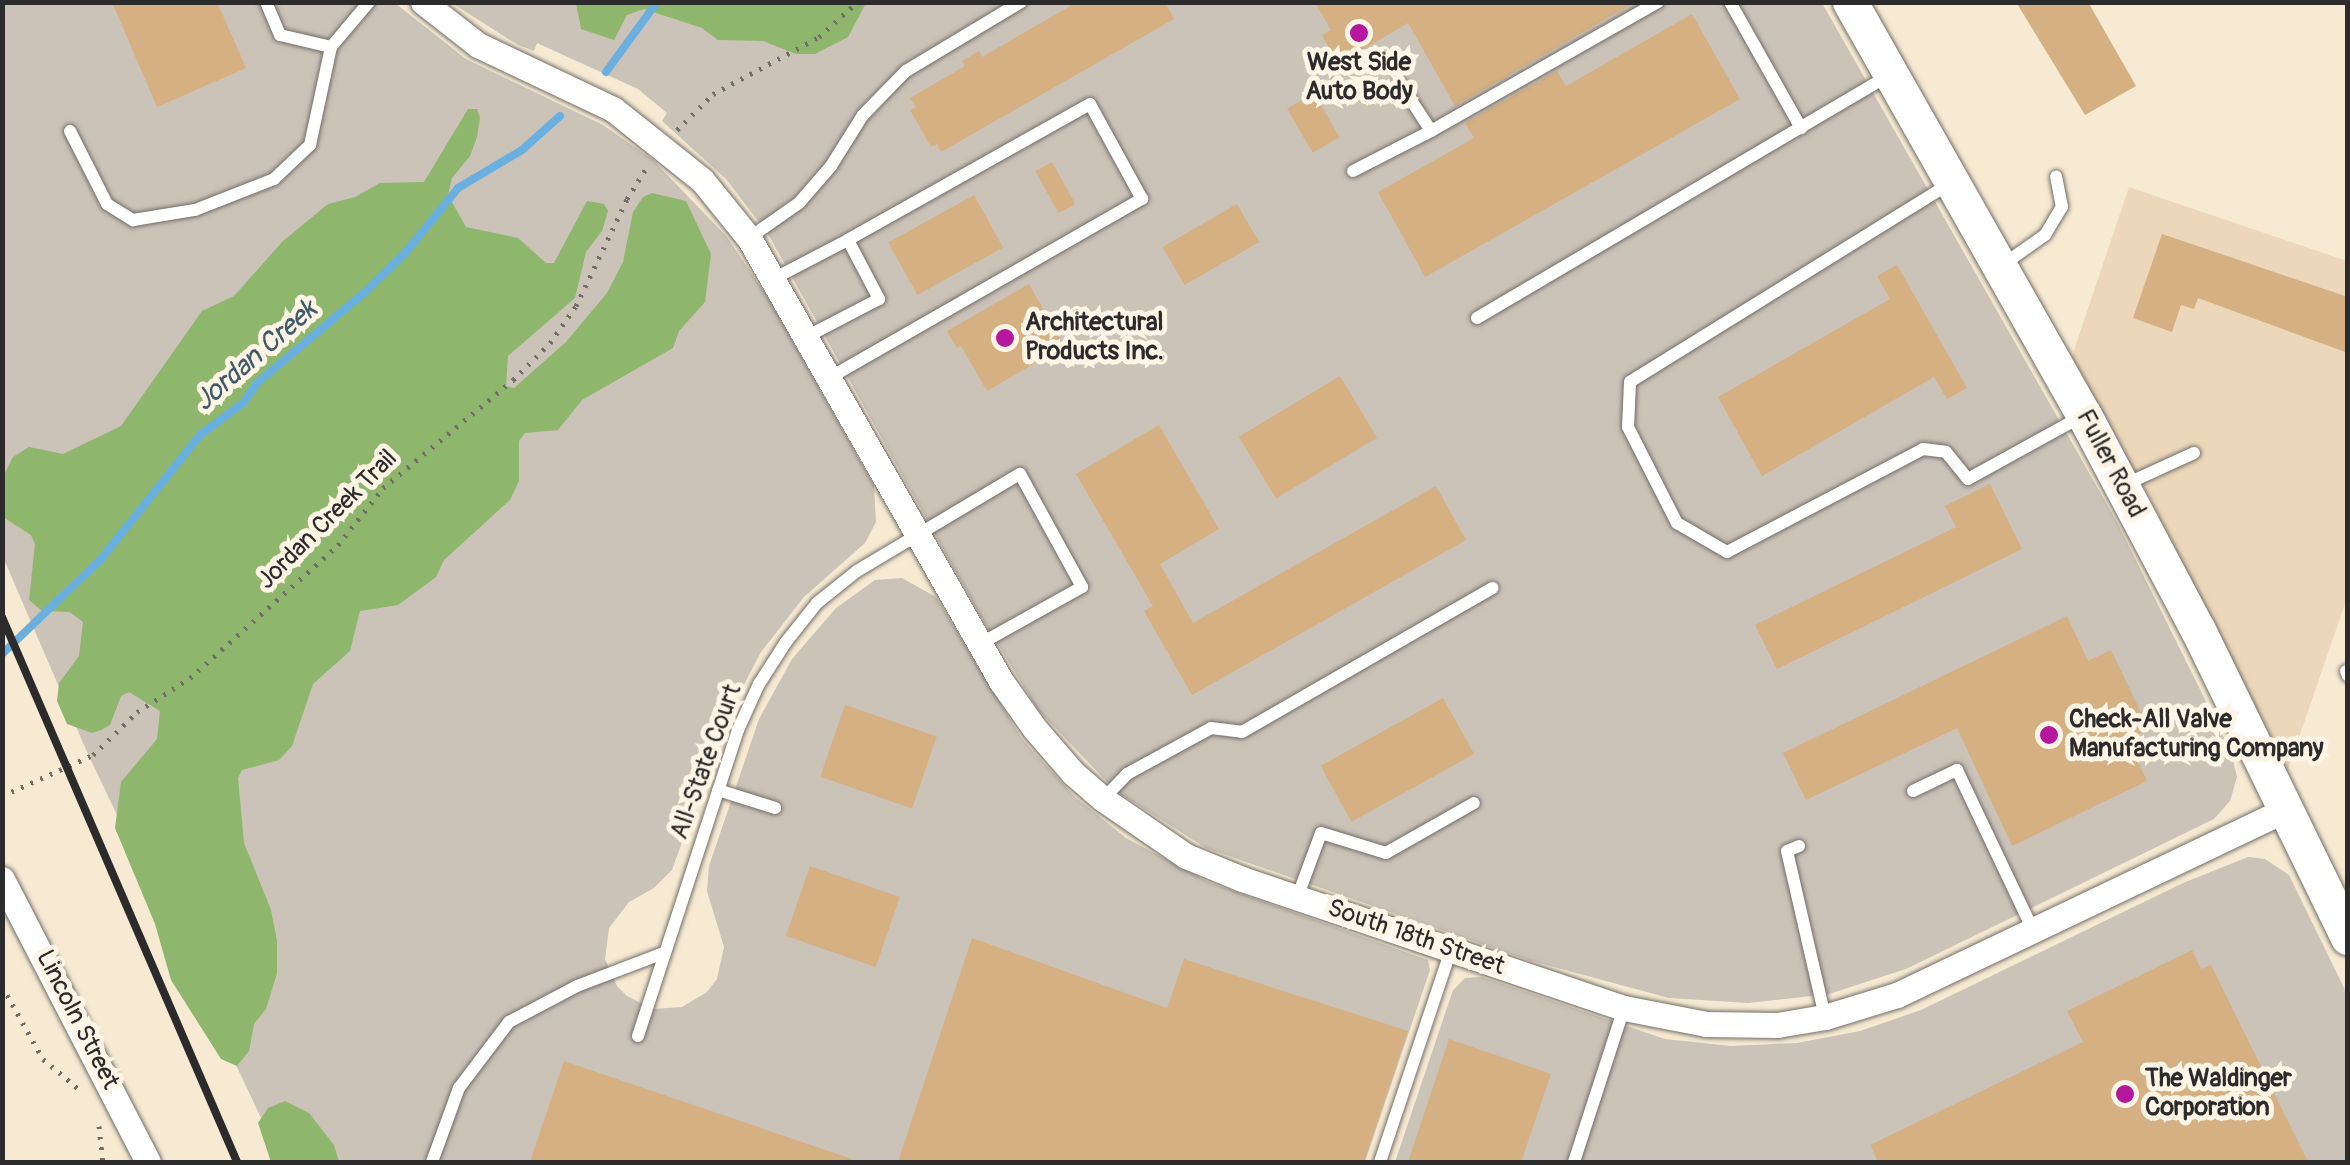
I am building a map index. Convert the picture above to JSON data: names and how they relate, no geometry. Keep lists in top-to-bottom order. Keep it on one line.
{"streets":{"street":["Fuller Road","South 18th Street","Lincoln Street"],"lane":["All-State Court"],"path":["Jordan Creek Trail"]},"crossings":[["Fuller Road","South 18th Street"],["All-State Court","South 18th Street"]],"water":["Jordan Creek"],"places":["West Side Auto Body","Architectural Products Inc.","Check-All Valve Manufacturing Company","The Waldinger Corporation"]}
